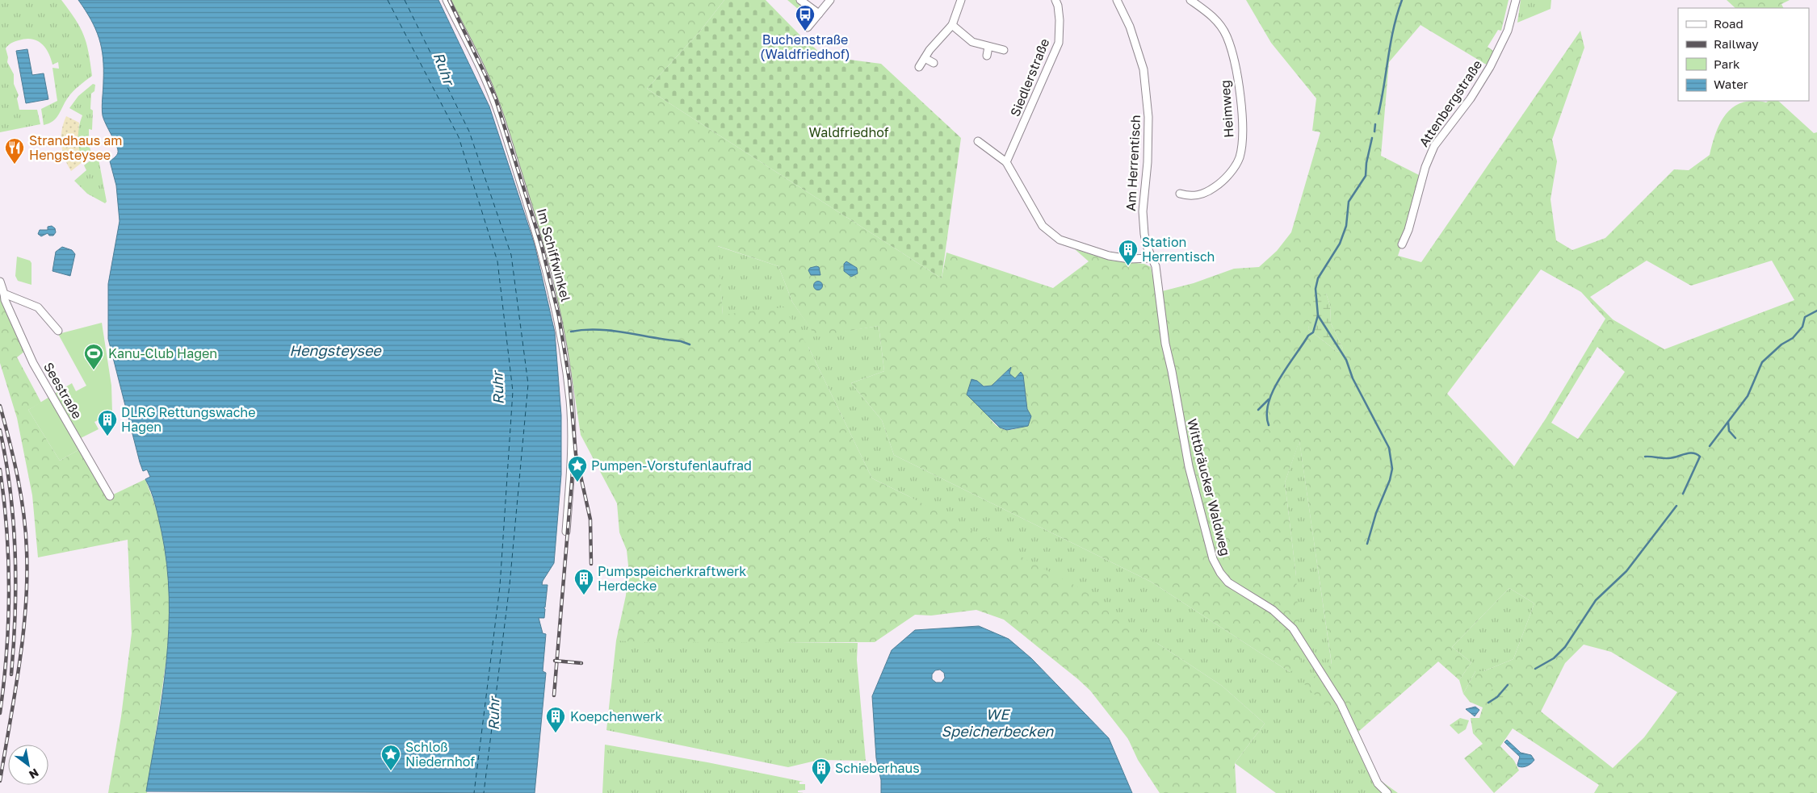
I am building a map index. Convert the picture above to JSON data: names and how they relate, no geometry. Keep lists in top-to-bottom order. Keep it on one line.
{"streets":{"street":["Siedlerstraße","Attenbergstraße","Heimweg","Am Herrentisch","Im Schiffwinkel","Seestraße","Wittbräucker Waldweg"]},"crossings":[["Am Herrentisch","Wittbräucker Waldweg"]],"water":["Ruhr","Hengsteysee","WE Speicherbecken"],"parks":["Waldfriedhof"],"places":{"bus stop":["Buchenstraße (Waldfriedhof)"],"restaurant":["Strandhaus am Hengsteysee"],"building":["Station Herrentisch","DLRG Rettungswache Hagen","Pumpspeicherkraftwerk Herdecke","Koepchenwerk","Schieberhaus"],"sports":["Kanu-Club Hagen"],"place":["Pumpen-Vorstufenlaufrad","Schloß Niedernhof"]},"legend":["Road","Railway","Park","Water"],"north":"bottom right"}
